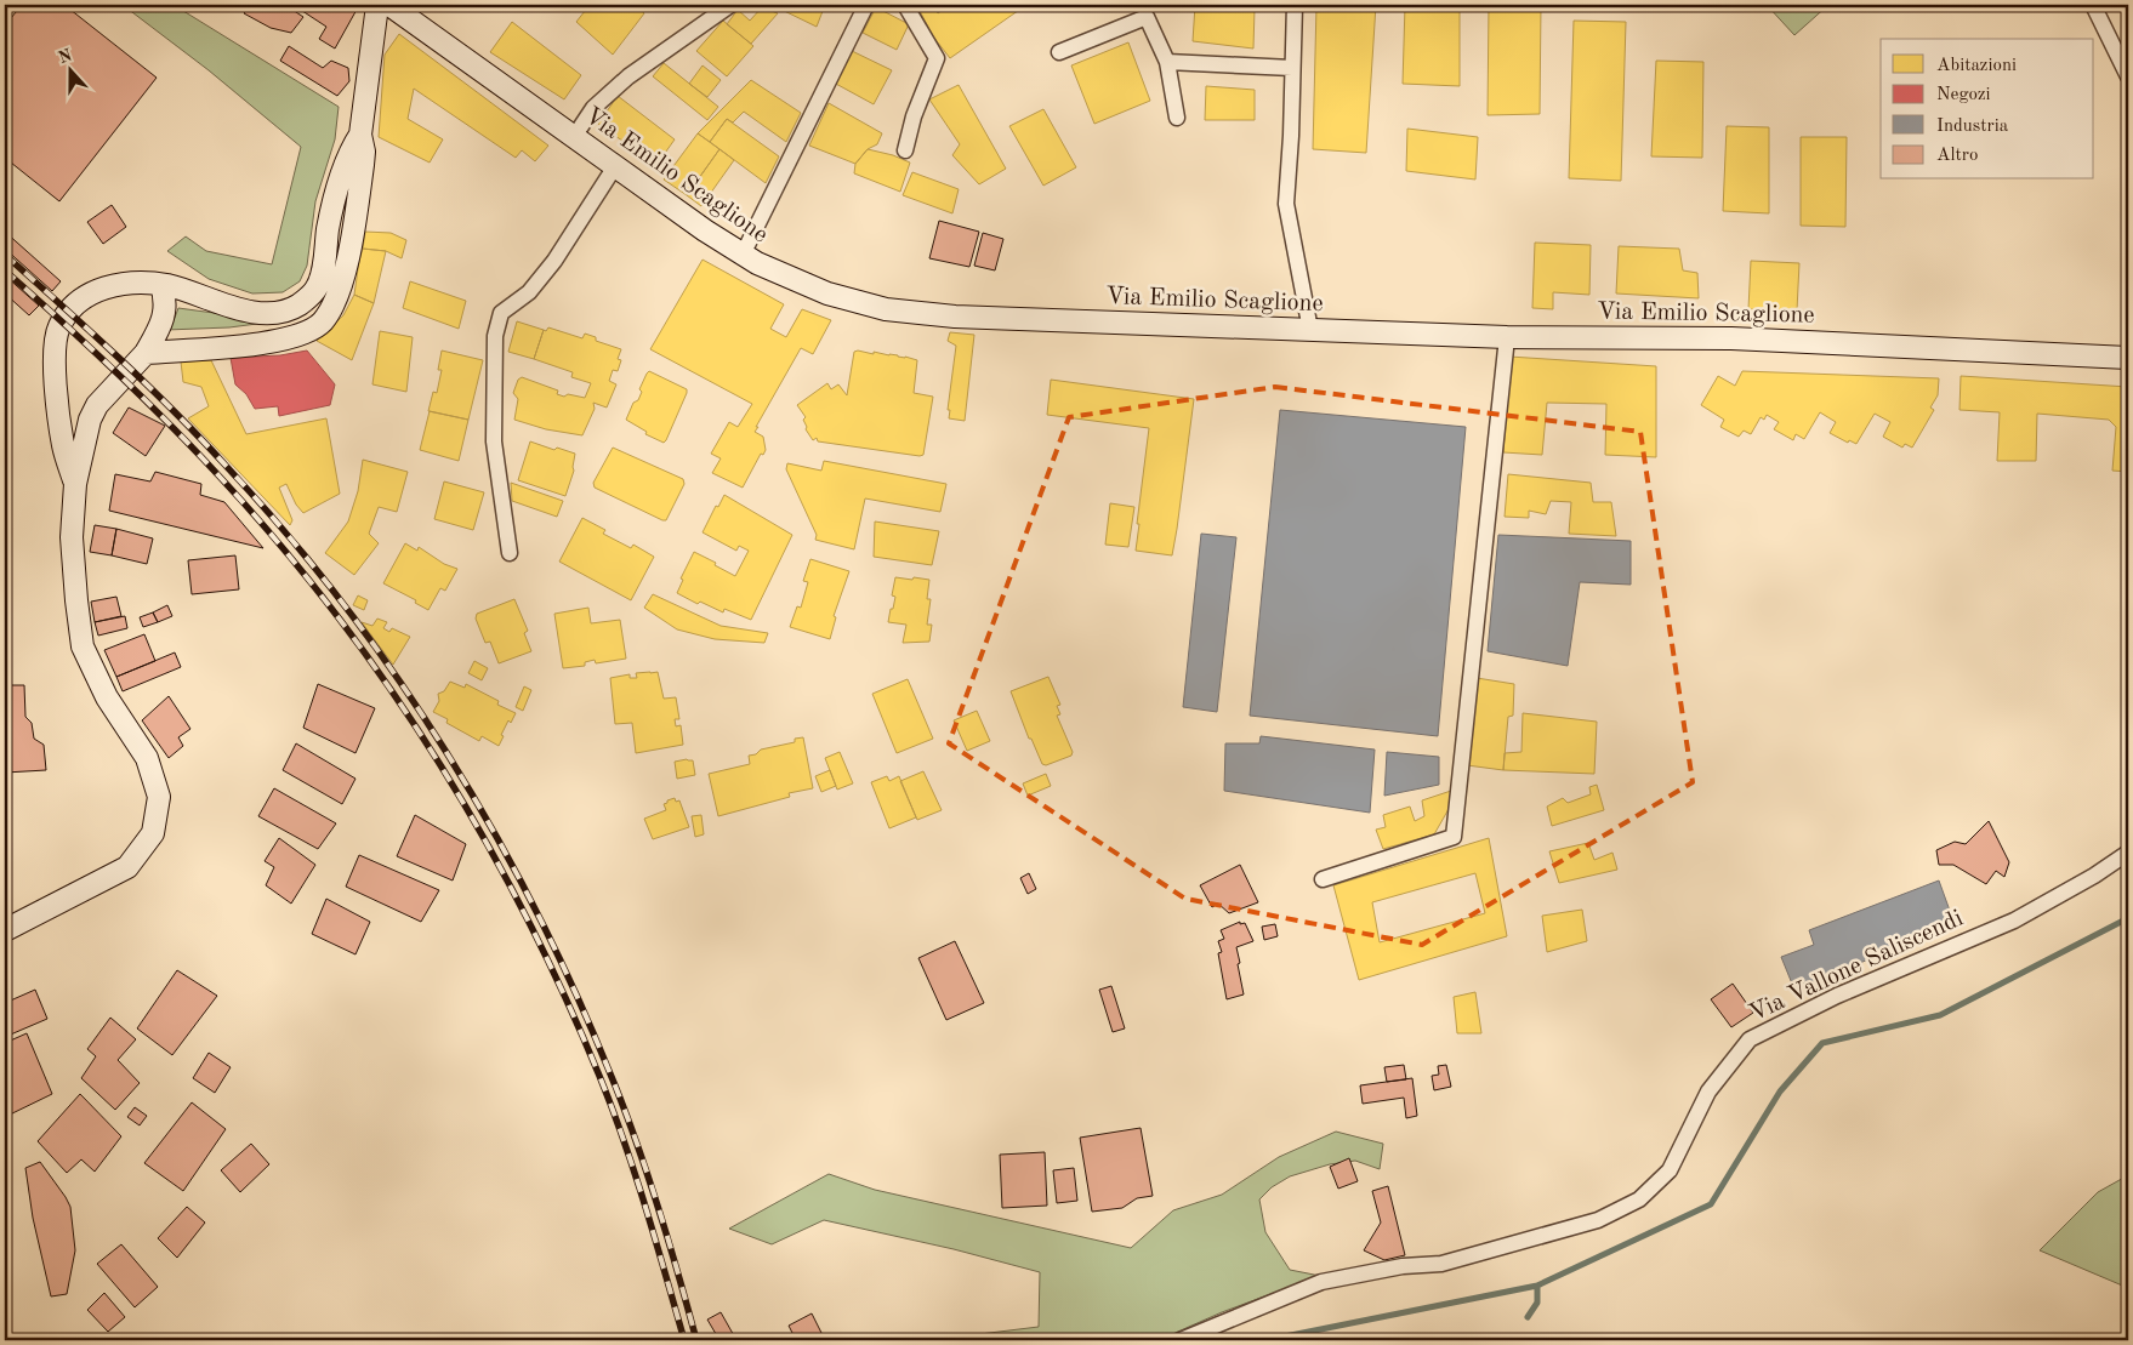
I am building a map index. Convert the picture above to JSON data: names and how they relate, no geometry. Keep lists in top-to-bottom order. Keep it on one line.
{"streets":{"main road":["Via Emilio Scaglione"],"street":["Via Vallone Saliscendi"]},"legend":["Abitazioni","Negozi","Industria","Altro"],"north":"top"}
